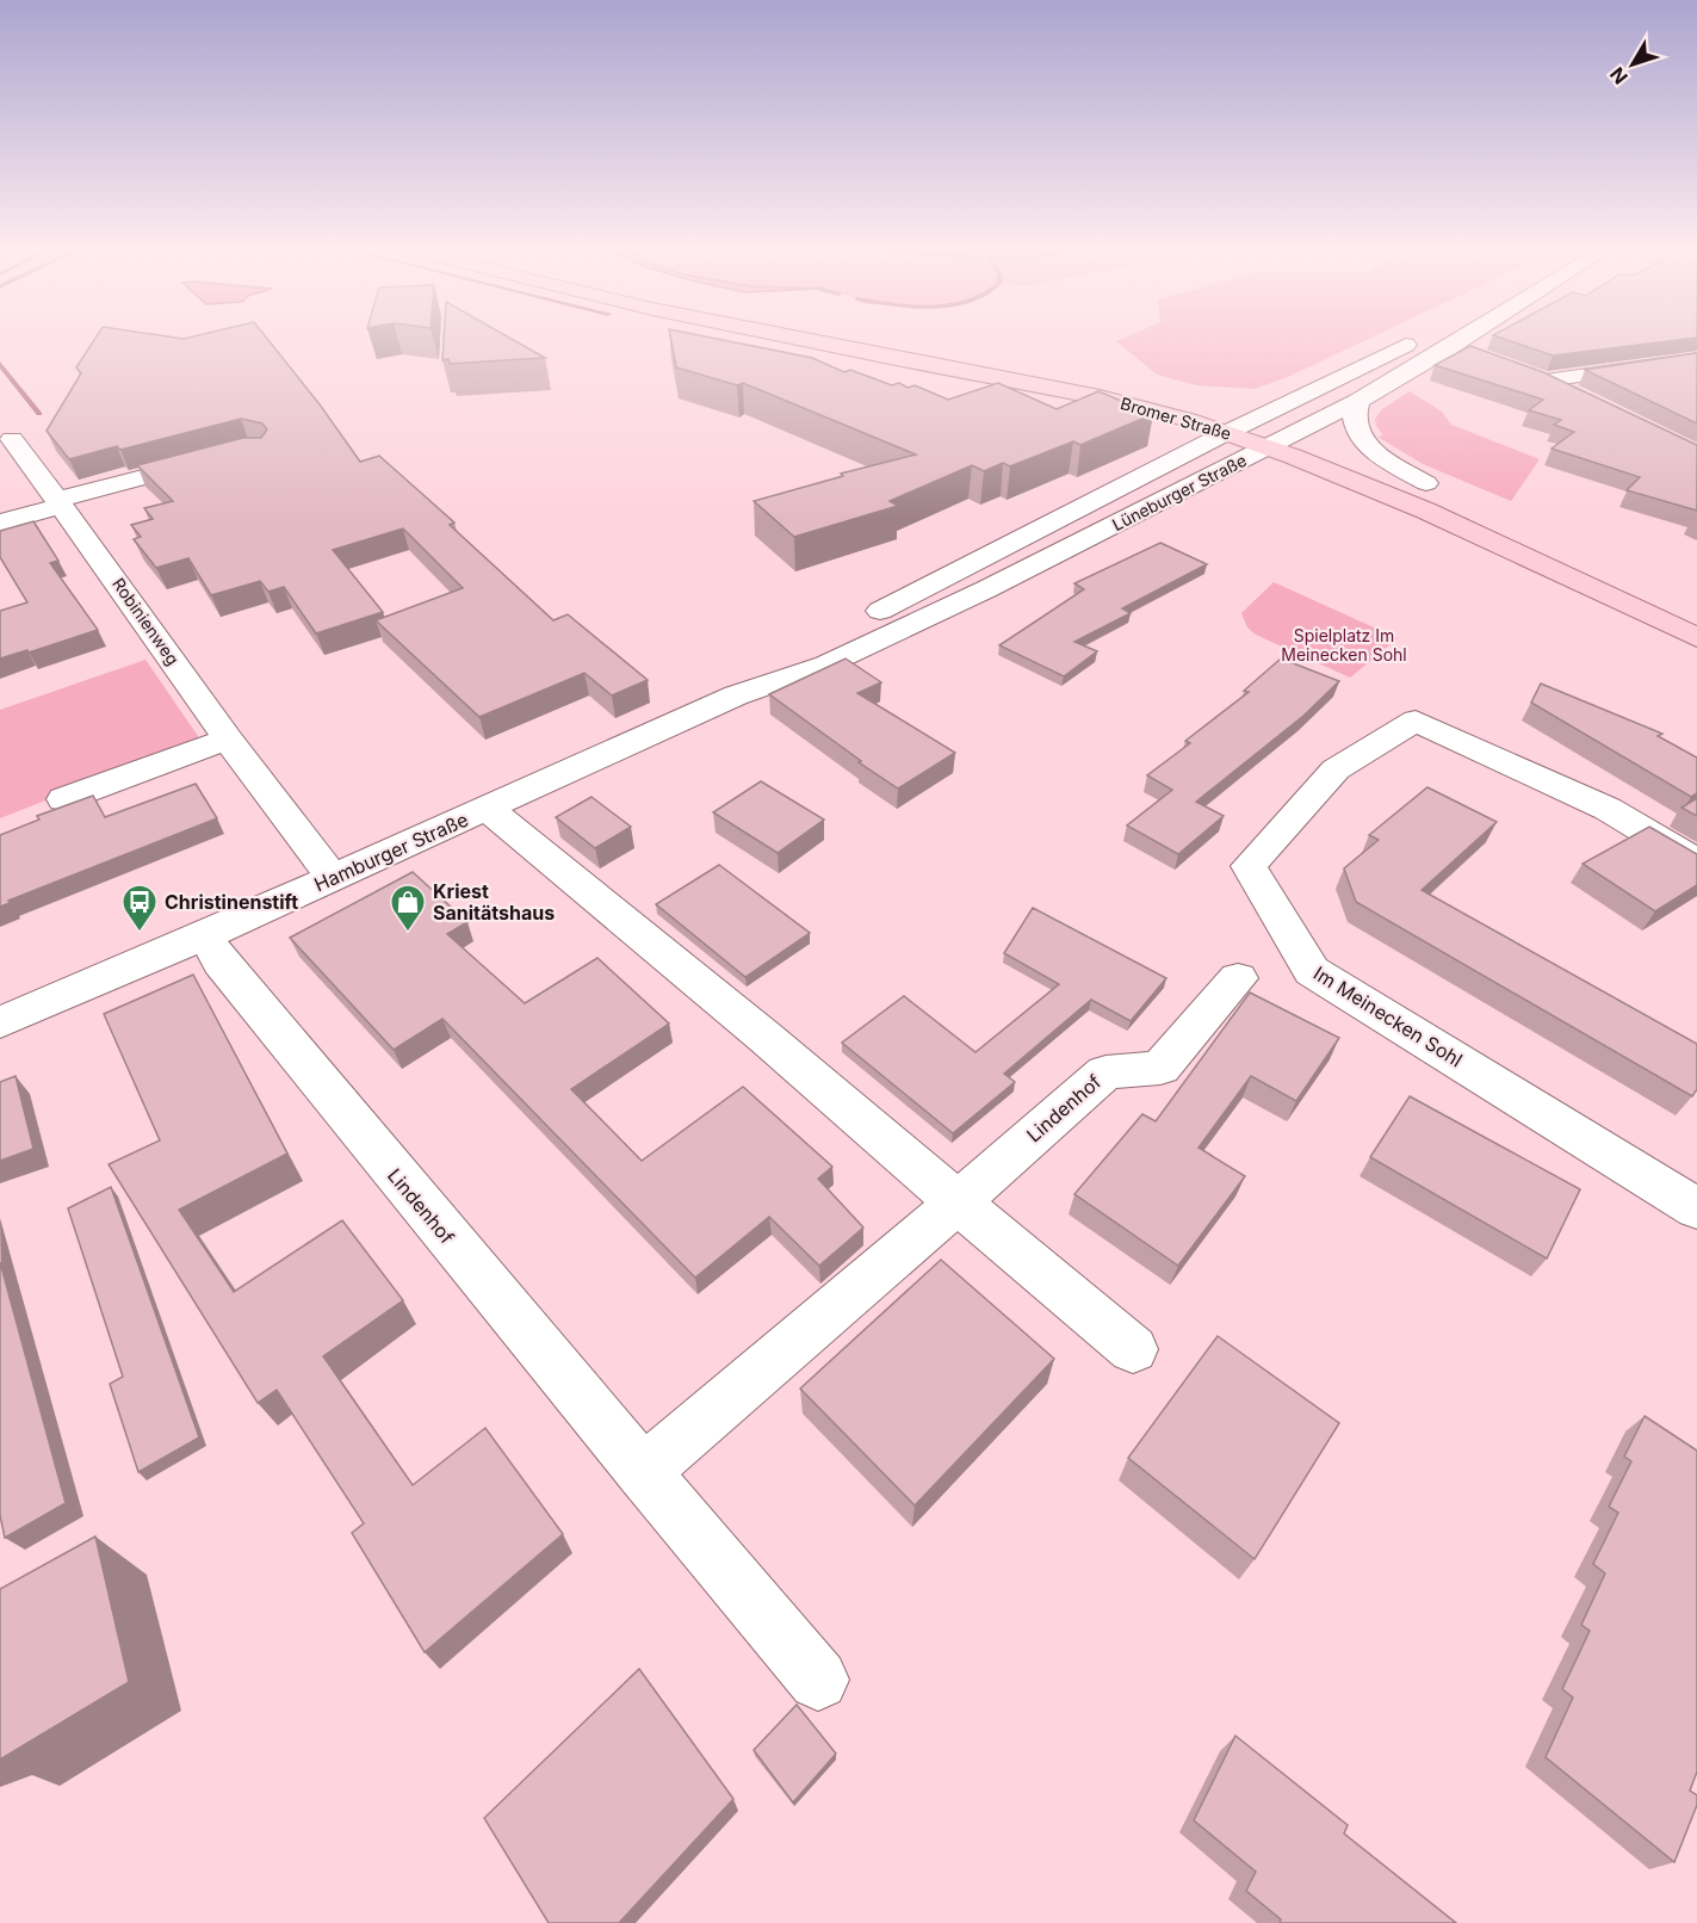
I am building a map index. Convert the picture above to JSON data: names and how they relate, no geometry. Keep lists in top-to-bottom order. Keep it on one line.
{"streets":{"main road":["Bromer Straße"],"street":["Lüneburger Straße","Robinienweg","Hamburger Straße","Im Meinecken Sohl","Lindenhof"]},"crossings":[["Bromer Straße","Lüneburger Straße"],["Lüneburger Straße","Hamburger Straße"],["Robinienweg","Hamburger Straße"],["Hamburger Straße","Lindenhof"]],"parks":["Spielplatz Im Meinecken Sohl"],"places":{"bus stop":["Christinenstift"],"shop":["Kriest Sanitätshaus"]},"north":"bottom left"}
